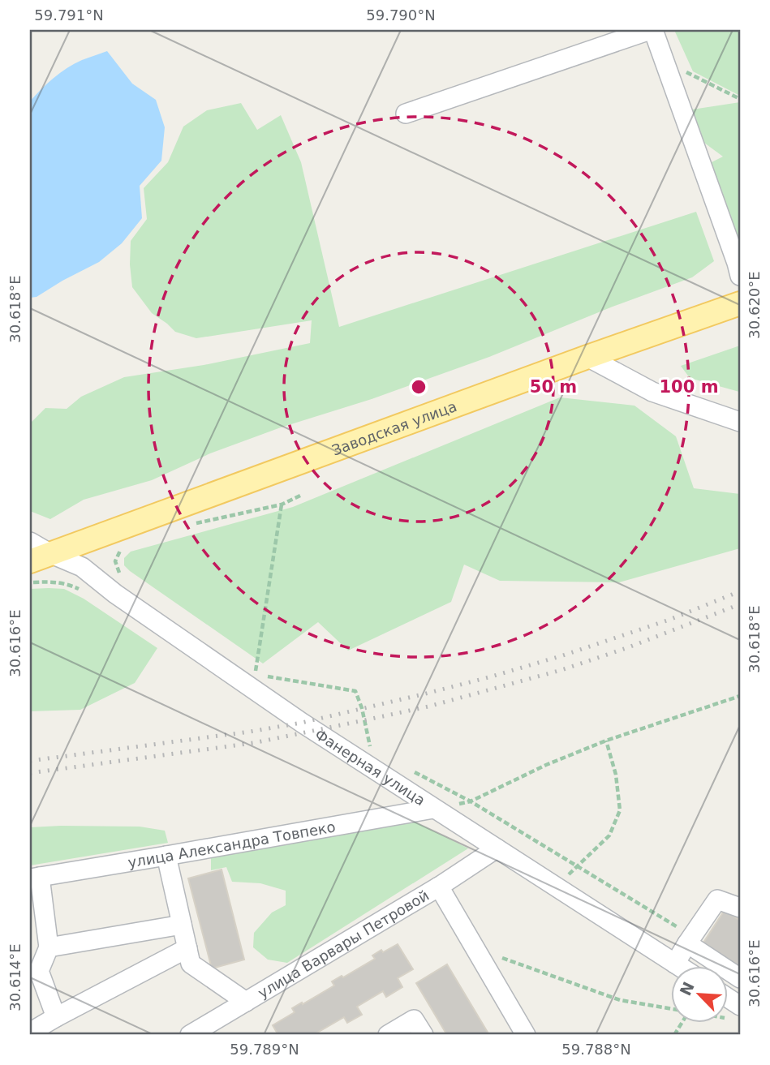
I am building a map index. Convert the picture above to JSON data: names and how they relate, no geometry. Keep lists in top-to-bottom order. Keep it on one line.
{"streets":{"main road":["Заводская улица"],"street":["Фанерная улица","улица Александра Товпеко","улица Варвары Петровой"]},"crossings":[["Заводская улица","Фанерная улица"],["Фанерная улица","улица Александра Товпеко"],["Фанерная улица","улица Варвары Петровой"]],"north":"top left","coordinates":["59.791°N","59.790°N","30.620°E","30.618°E","30.616°E","30.614°E","59.789°N","59.788°N"],"rings":["50 m","100 m"]}
